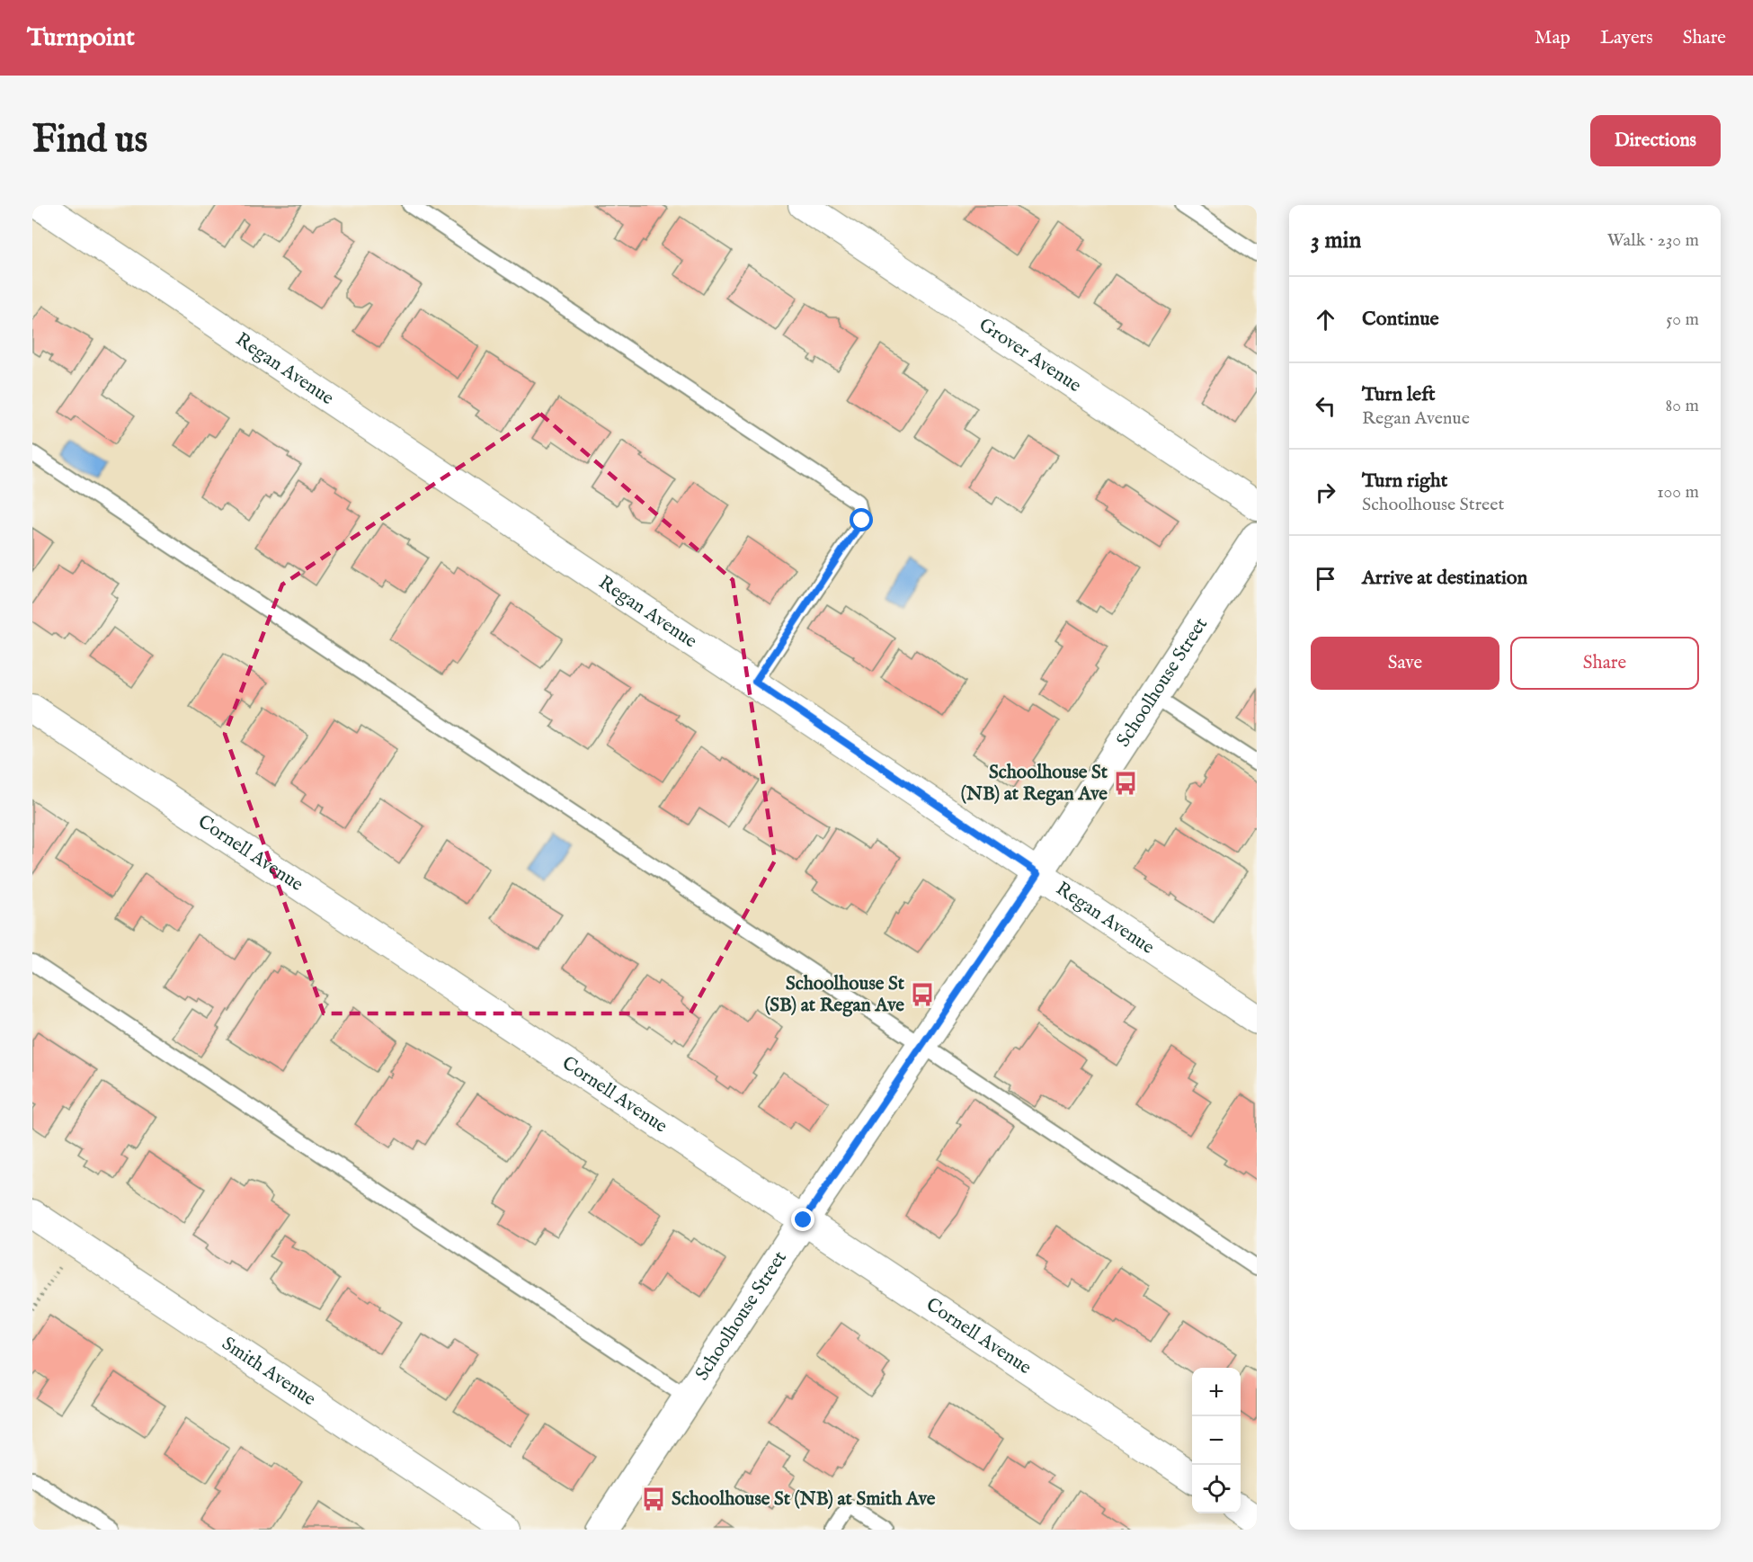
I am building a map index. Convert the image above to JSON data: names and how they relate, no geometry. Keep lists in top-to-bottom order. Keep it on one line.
{"streets":{"street":["Grover Avenue","Regan Avenue","Schoolhouse Street","Cornell Avenue","Smith Avenue"]},"crossings":[["Regan Avenue","Schoolhouse Street"],["Schoolhouse Street","Cornell Avenue"]],"places":{"bus stop":["Schoolhouse St (NB) at Regan Ave","Schoolhouse St (SB) at Regan Ave","Schoolhouse St (NB) at Smith Ave"]},"page":{"header":"Turnpoint","nav":["Map","Layers","Share"],"buttons":["Directions",["Save","Share"]],"title":"Find us","heading":["3 min","Walk · 230 m"],"list":[["Continue","50 m"],["Turn left","Regan Avenue","80 m"],["Turn right","Schoolhouse Street","100 m"],"Arrive at destination"],"map_buttons":["+","−"]}}
